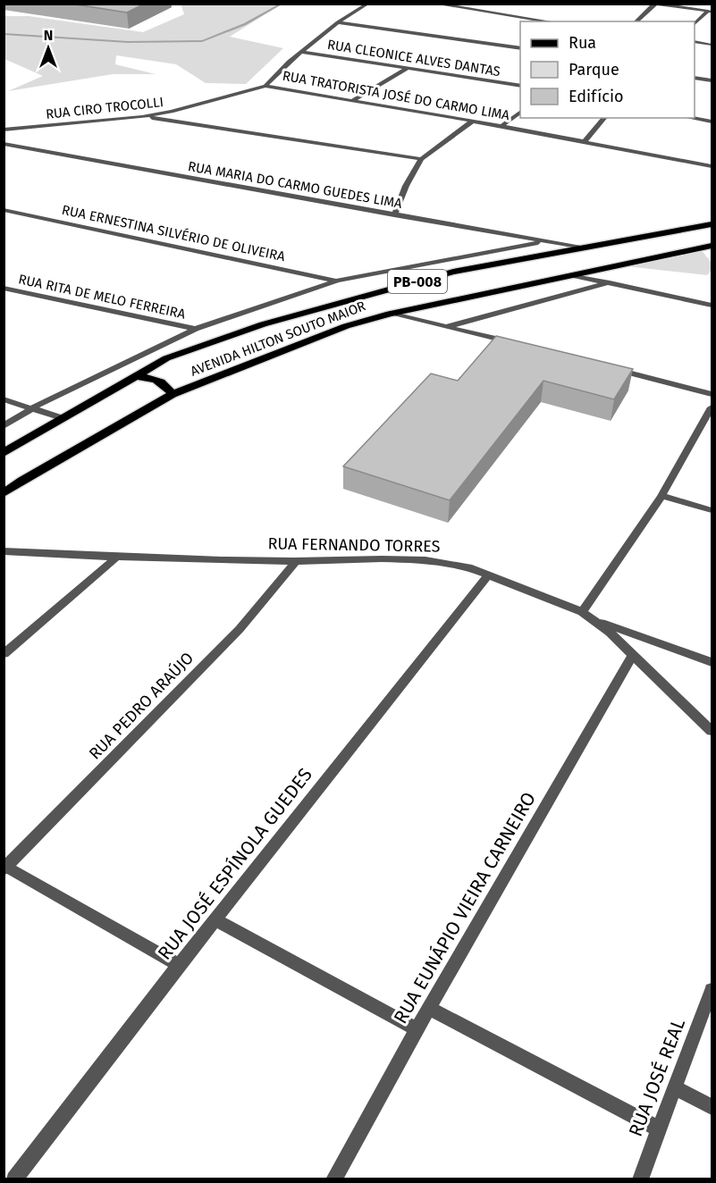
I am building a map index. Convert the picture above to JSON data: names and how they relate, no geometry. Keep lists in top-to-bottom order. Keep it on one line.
{"streets":{"main road":["PB-008","AVENIDA HILTON SOUTO MAIOR"],"street":["RUA CLEONICE ALVES DANTAS","RUA TRATORISTA JOSÉ DO CARMO LIMA","RUA CIRO TROCOLLI","RUA MARIA DO CARMO GUEDES LIMA","RUA ERNESTINA SILVÉRIO DE OLIVEIRA","RUA RITA DE MELO FERREIRA","RUA FERNANDO TORRES","RUA PEDRO ARAÚJO","RUA JOSÉ ESPÍNOLA GUEDES","RUA EUNÁPIO VIEIRA CARNEIRO","RUA JOSÉ REAL"]},"crossings":[["RUA TRATORISTA JOSÉ DO CARMO LIMA","RUA CIRO TROCOLLI"],["RUA MARIA DO CARMO GUEDES LIMA","AVENIDA HILTON SOUTO MAIOR"],["RUA ERNESTINA SILVÉRIO DE OLIVEIRA","AVENIDA HILTON SOUTO MAIOR"],["RUA RITA DE MELO FERREIRA","AVENIDA HILTON SOUTO MAIOR"],["RUA FERNANDO TORRES","RUA PEDRO ARAÚJO"],["RUA FERNANDO TORRES","RUA JOSÉ ESPÍNOLA GUEDES"],["RUA FERNANDO TORRES","RUA EUNÁPIO VIEIRA CARNEIRO"]],"legend":["Rua","Parque","Edifício"],"north":"top"}
